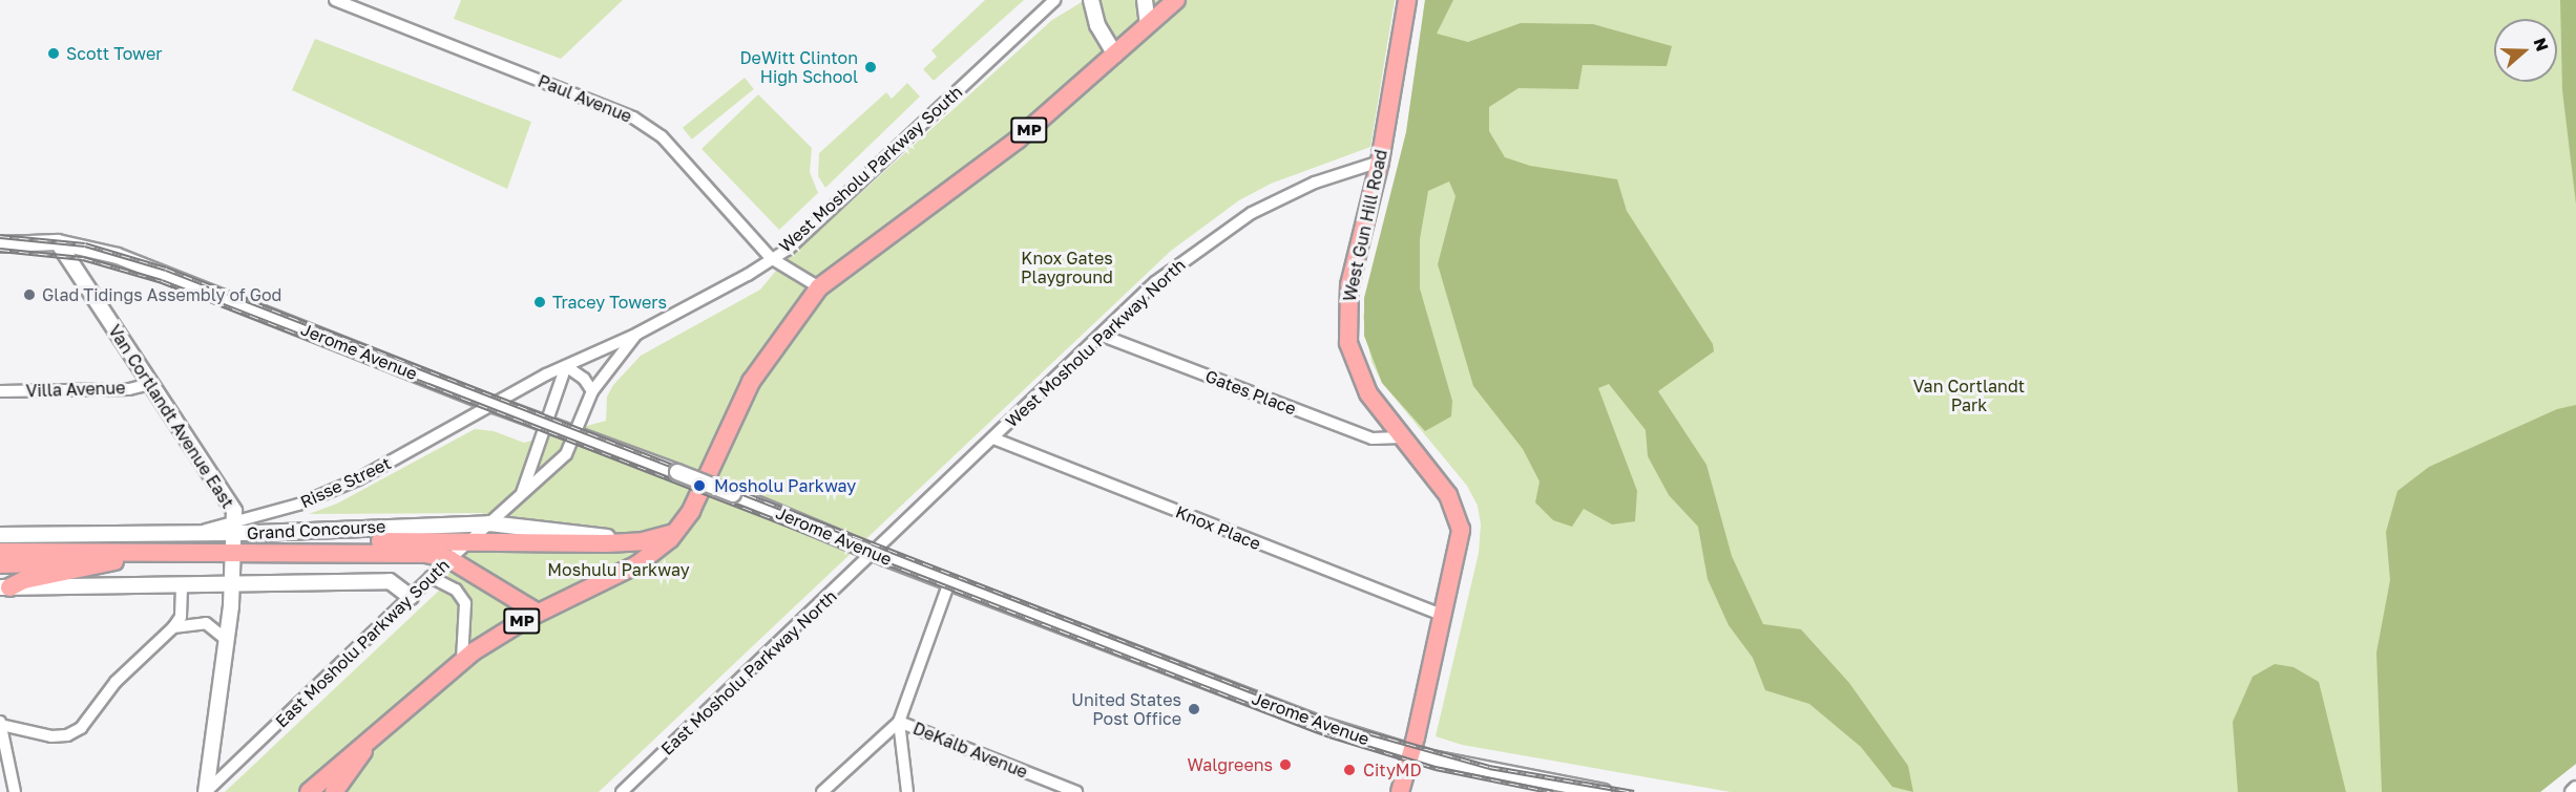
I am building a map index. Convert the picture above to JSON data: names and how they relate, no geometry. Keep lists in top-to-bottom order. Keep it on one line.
{"streets":{"main road":["MP","West Gun Hill Road","Jerome Avenue","Van Cortlandt Avenue East","Grand Concourse"],"street":["Paul Avenue","West Mosholu Parkway South","West Mosholu Parkway North","Villa Avenue","Gates Place","Risse Street","Knox Place","East Mosholu Parkway South","East Mosholu Parkway North","DeKalb Avenue"]},"crossings":[["Paul Avenue","MP"],["Paul Avenue","West Mosholu Parkway South"],["MP","Grand Concourse"],["West Mosholu Parkway South","Jerome Avenue"],["West Mosholu Parkway South","Risse Street"],["West Mosholu Parkway South","East Mosholu Parkway South"],["West Gun Hill Road","West Mosholu Parkway North"],["West Gun Hill Road","Jerome Avenue"],["West Gun Hill Road","Gates Place"],["West Gun Hill Road","Knox Place"],["West Mosholu Parkway North","Jerome Avenue"],["West Mosholu Parkway North","Gates Place"],["West Mosholu Parkway North","Knox Place"],["West Mosholu Parkway North","East Mosholu Parkway North"],["Jerome Avenue","Van Cortlandt Avenue East"],["Jerome Avenue","Risse Street"],["Jerome Avenue","East Mosholu Parkway South"],["Jerome Avenue","East Mosholu Parkway North"],["Villa Avenue","Van Cortlandt Avenue East"],["Van Cortlandt Avenue East","Risse Street"],["Van Cortlandt Avenue East","Grand Concourse"],["Van Cortlandt Avenue East","East Mosholu Parkway South"],["Risse Street","Grand Concourse"],["Grand Concourse","East Mosholu Parkway South"]],"parks":["Knox Gates Playground","Van Cortlandt Park","Moshulu Parkway"],"places":["Scott Tower","DeWitt Clinton High School","Glad Tidings Assembly of God","Tracey Towers","Mosholu Parkway","United States Post Office","Walgreens","CityMD"],"north":"right"}
